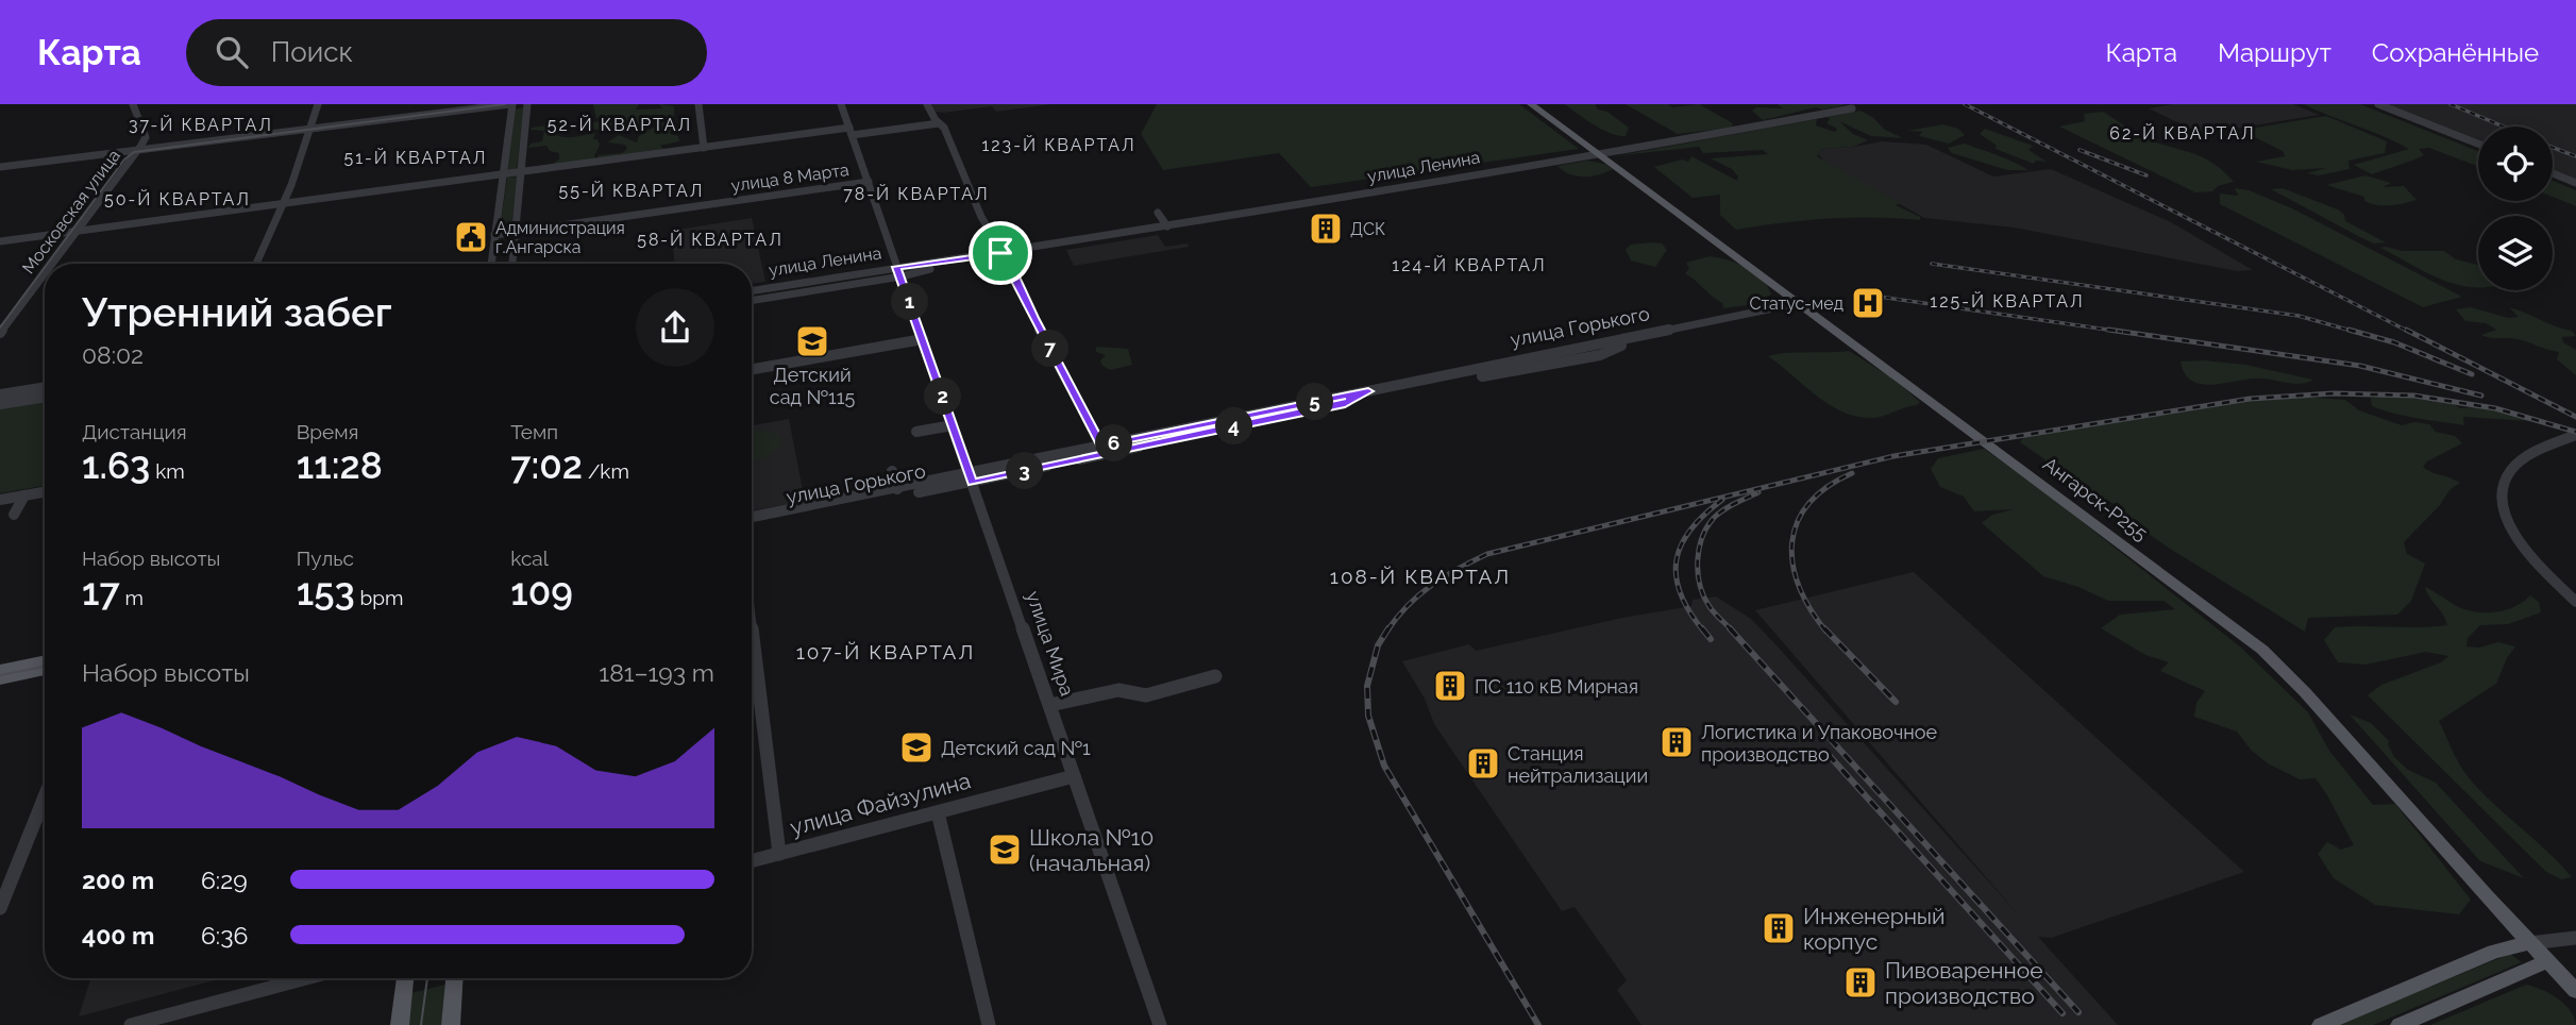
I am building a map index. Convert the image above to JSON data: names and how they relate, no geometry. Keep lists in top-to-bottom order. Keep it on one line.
{"streets":{"main road":["Ангарск-Р255"],"street":["улица Ленина","улица 8 Марта","Московская улица","улица Горького","улица Мира","улица Файзулина"]},"crossings":[["улица Ленина","Ангарск-Р255"],["улица Ленина","улица Мира"],["улица 8 Марта","улица Мира"],["улица Горького","Ангарск-Р255"],["улица Горького","улица Мира"],["улица Мира","улица Файзулина"]],"districts":["37-Й КВАРТАЛ","52-Й КВАРТАЛ","62-Й КВАРТАЛ","123-Й КВАРТАЛ","51-Й КВАРТАЛ","55-Й КВАРТАЛ","78-Й КВАРТАЛ","50-Й КВАРТАЛ","58-Й КВАРТАЛ","124-Й КВАРТАЛ","125-Й КВАРТАЛ","108-Й КВАРТАЛ","107-Й КВАРТАЛ"],"places":{"building":["ДСК","ПС 110 кВ Мирная","Логистика и Упаковочное производство","Станция нейтрализации","Инженерный корпус","Пивоваренное производство"],"public building":["Администрация г.Ангарска"],"hospital":["Статус-мед"],"school or university":["Детский сад №115","Детский сад №1","Школа №10 (начальная)"]},"page":{"header":"Карта","search":"Поиск","nav":["Карта","Маршрут","Сохранённые"],"heading":["Утренний забег","08:02"],"pins":["1","7","2","5","4","6","3"],"stats":[["Дистанция","1.63 km"],["Время","11:28"],["Темп","7:02 /km"],["Набор высоты","17 m"],["Пульс","153 bpm"],["kcal","109"]],"chart":["Набор высоты","181–193 m"],"list":[{"name":"200 m","note":"6:29"},{"name":"400 m","note":"6:36"}]}}
